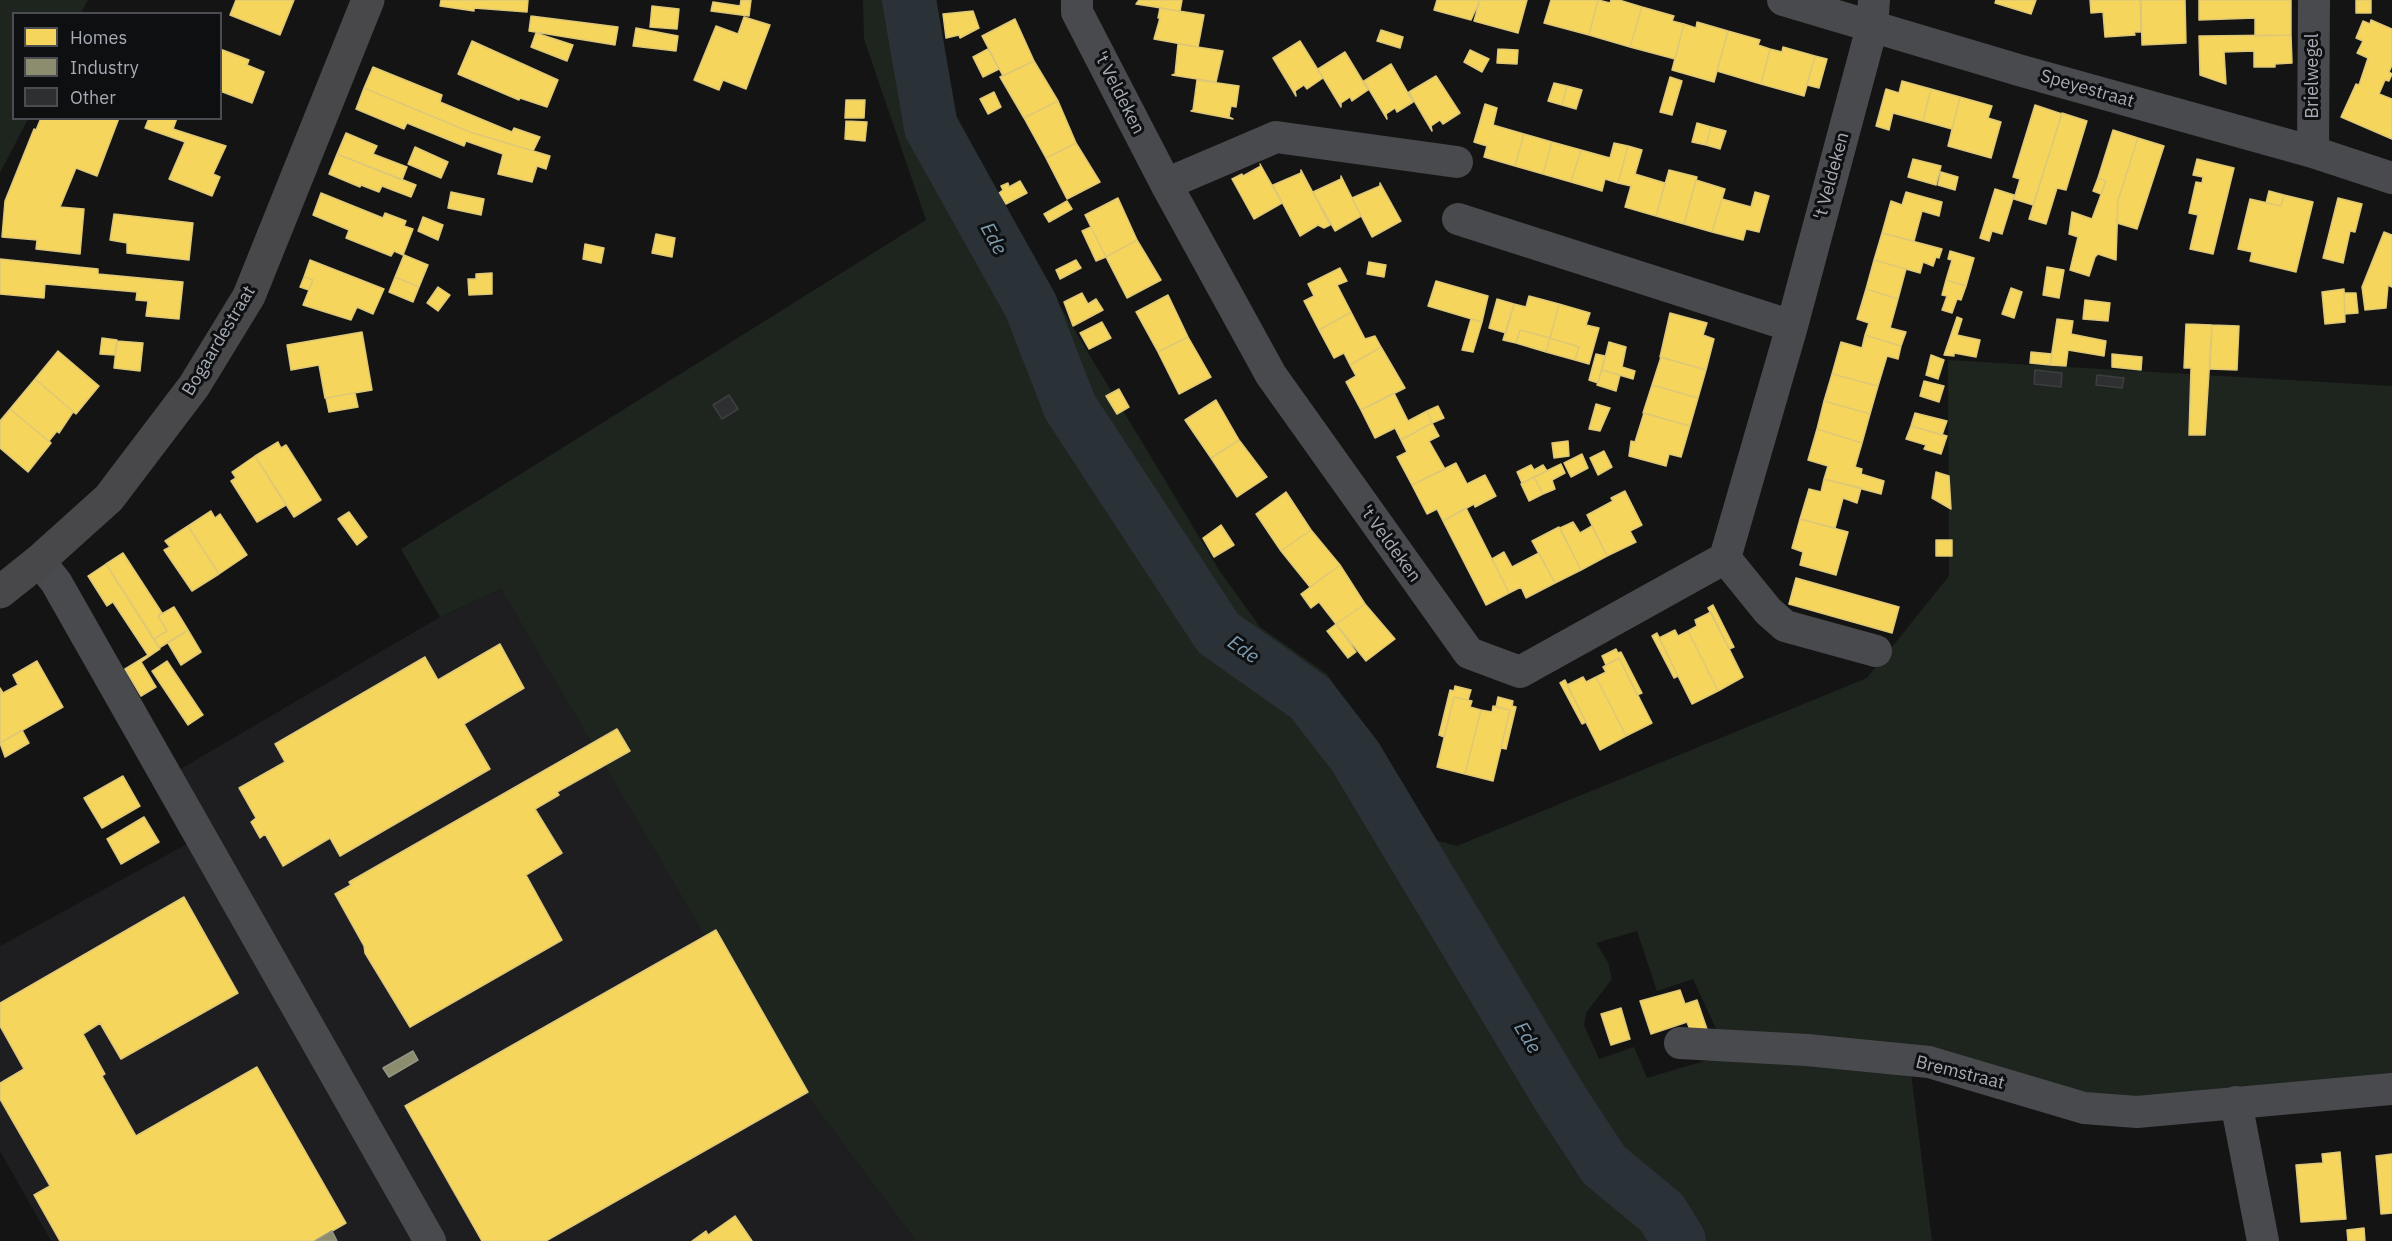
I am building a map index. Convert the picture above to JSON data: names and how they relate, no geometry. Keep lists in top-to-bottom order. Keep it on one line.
{"streets":{"street":["Brielwegel","Speyestraat","'t Veldeken","Bogaardestraat","Bremstraat"]},"crossings":[["Brielwegel","Speyestraat"],["Speyestraat","'t Veldeken"]],"water":["Ede"],"legend":["Homes","Industry","Other"]}
